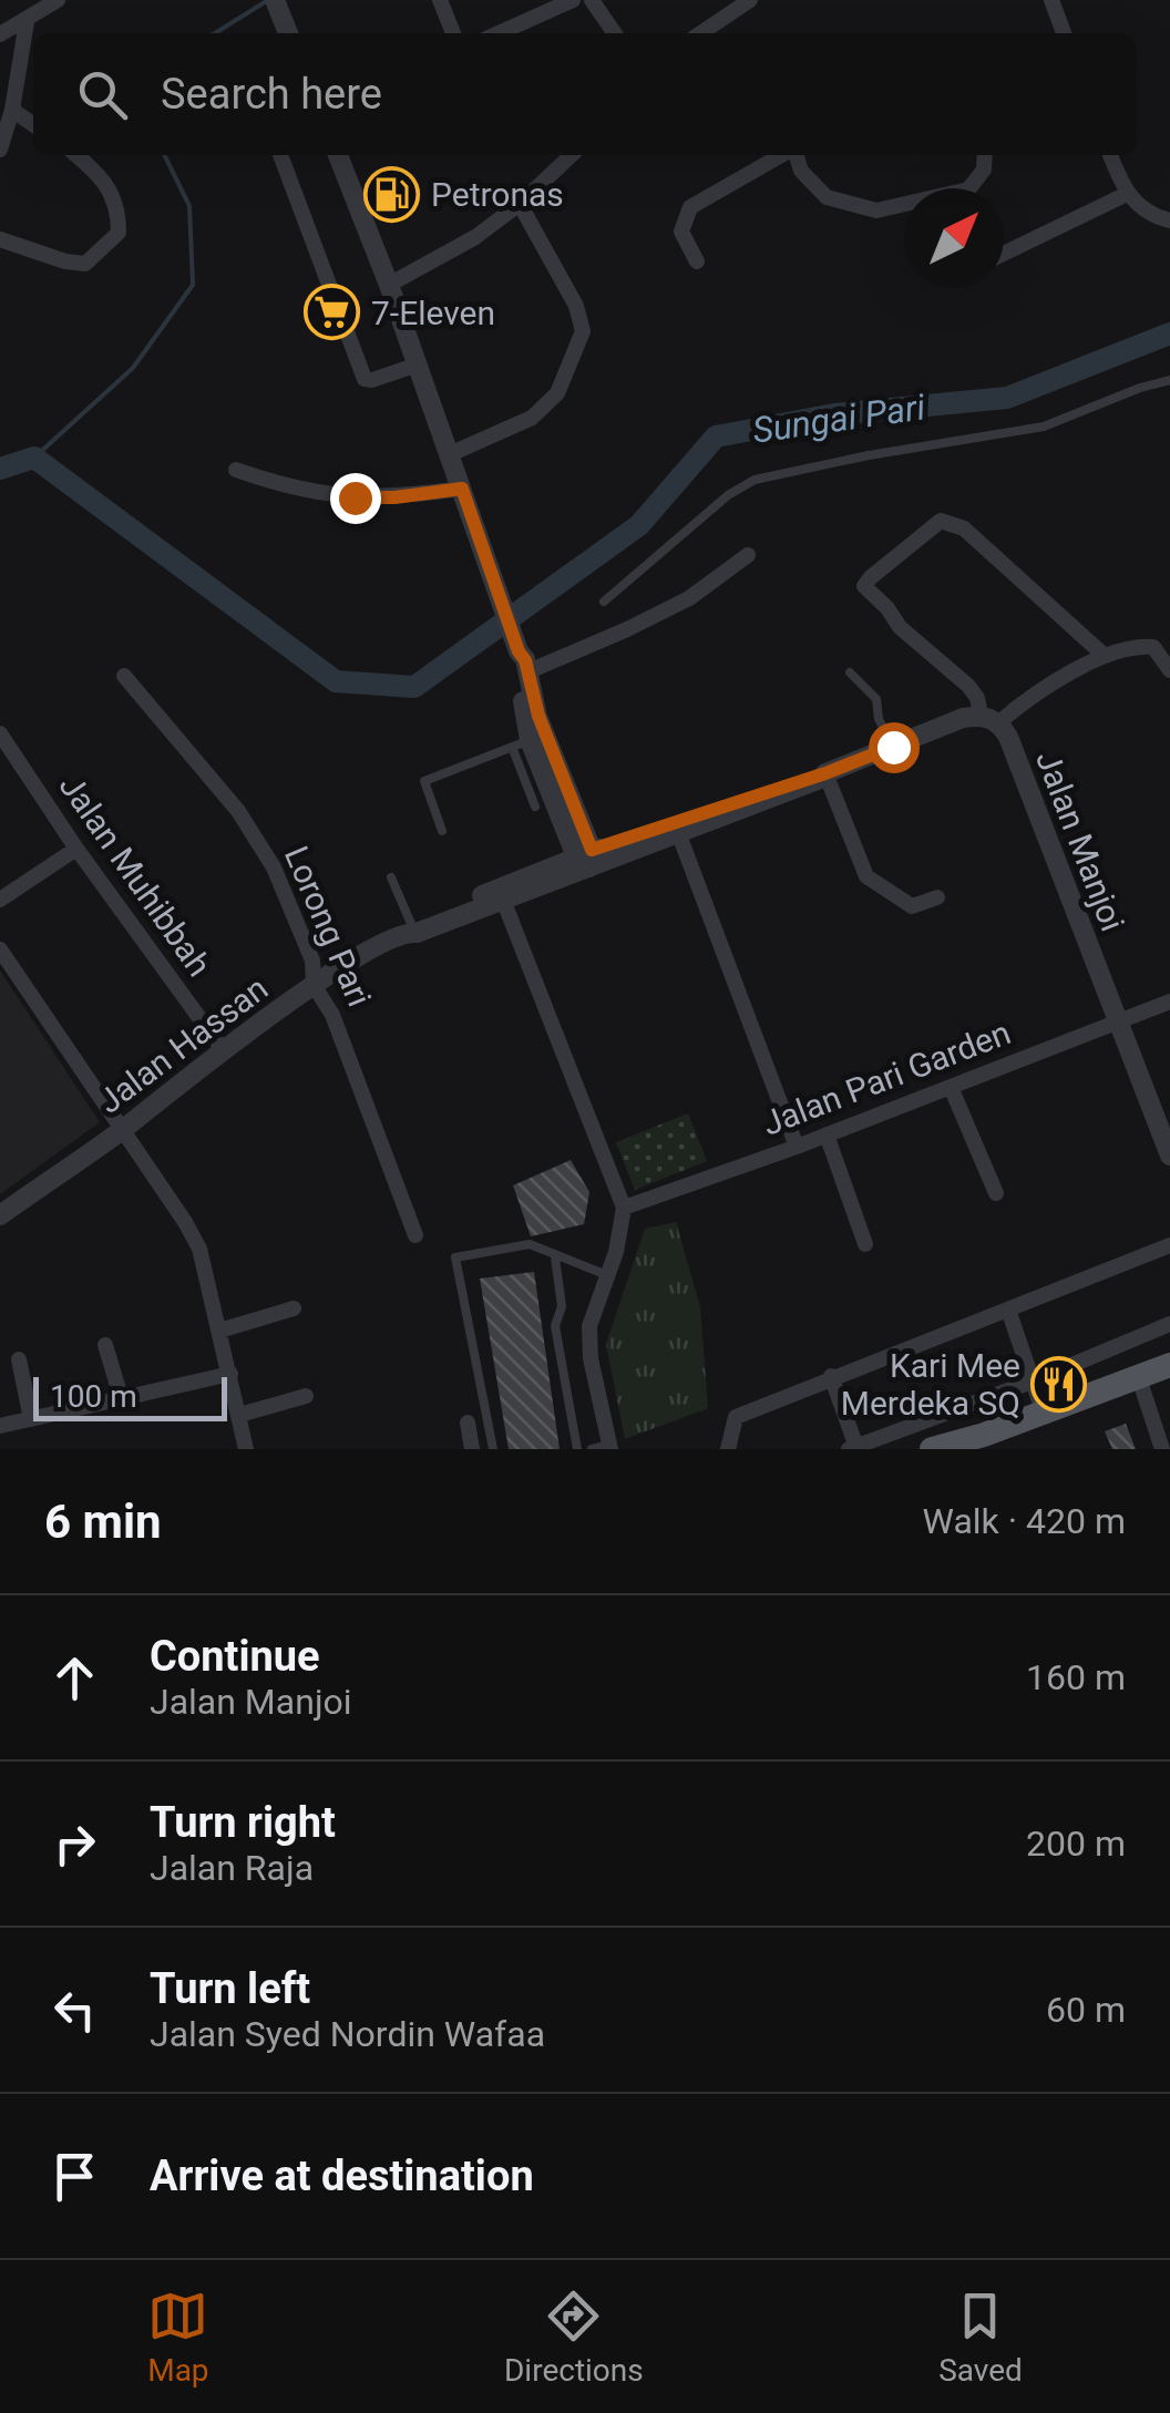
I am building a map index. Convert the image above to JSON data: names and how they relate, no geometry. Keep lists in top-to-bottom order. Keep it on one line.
{"streets":{"street":["Jalan Manjoi","Jalan Muhibbah","Lorong Pari","Jalan Hassan","Jalan Pari Garden"]},"crossings":[["Jalan Manjoi","Jalan Pari Garden"],["Jalan Muhibbah","Jalan Hassan"],["Lorong Pari","Jalan Hassan"]],"water":["Sungai Pari"],"places":{"fuel station":["Petronas"],"supermarket":["7-Eleven"],"restaurant":["Kari Mee Merdeka SQ"]},"scale_bar":"100 m","north":"top right","page":{"search":"Search here","scale":"100 m","heading":["6 min","Walk · 420 m"],"list":[["Continue","Jalan Manjoi","160 m"],["Turn right","Jalan Raja","200 m"],["Turn left","Jalan Syed Nordin Wafaa","60 m"],"Arrive at destination"],"nav":["Map","Directions","Saved"]}}
